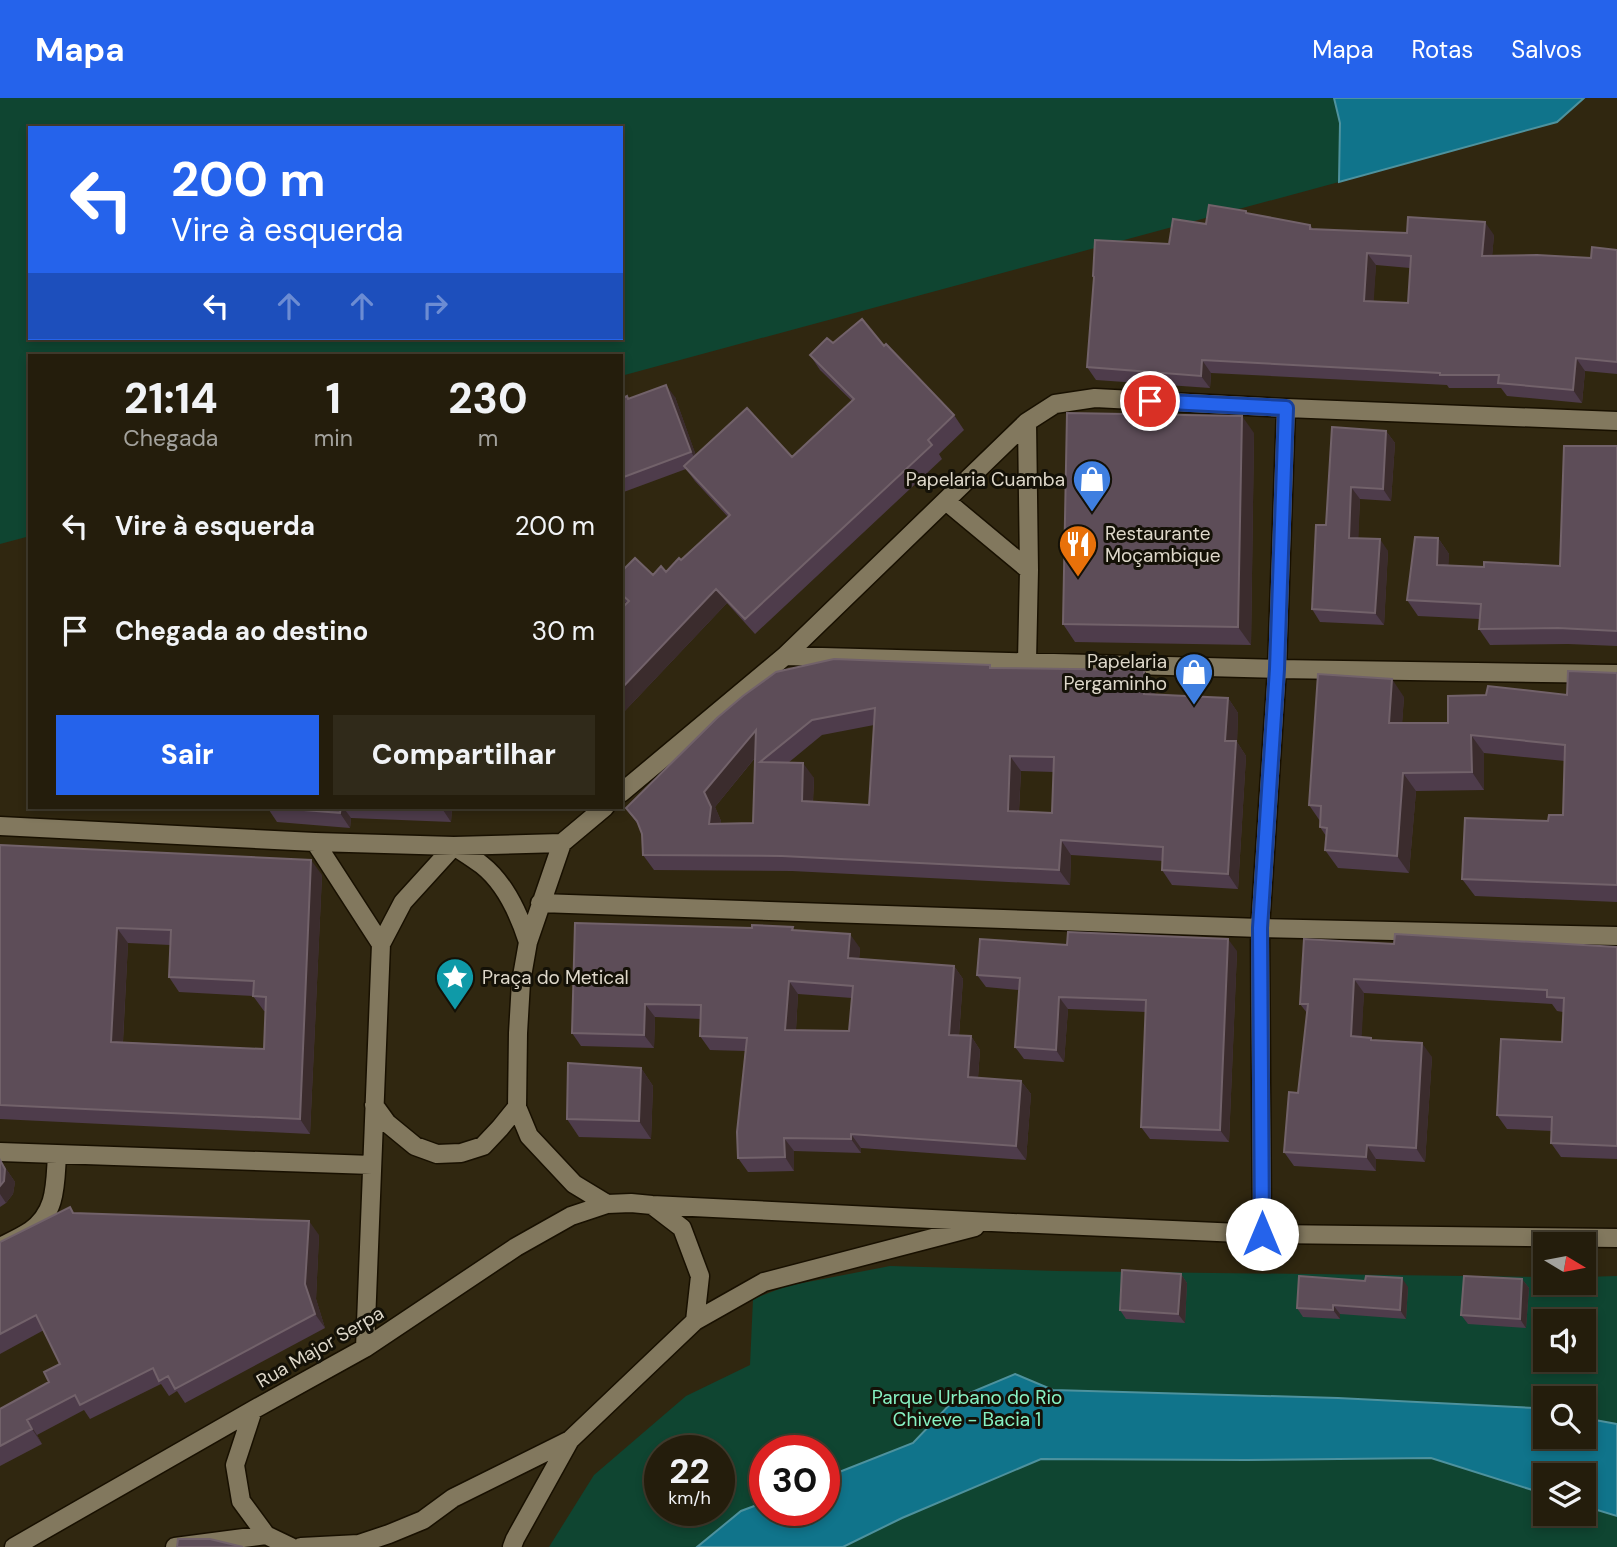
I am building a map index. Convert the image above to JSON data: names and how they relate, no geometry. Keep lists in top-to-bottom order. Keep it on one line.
{"streets":{"street":["Rua Major Serpa"]},"parks":["Parque Urbano do Rio Chiveve - Bacia 1"],"places":{"shop":["Papelaria Cuamba","Papelaria Pergaminho"],"restaurant":["Restaurante Moçambique"],"place":["Praça do Metical"]},"north":"right","page":{"header":"Mapa","nav":["Mapa","Rotas","Salvos"],"turn":["200 m","Vire à esquerda"],"eta":["21:14","Chegada","1","min","230","m"],"list":[{"name":"Vire à esquerda","value":"200 m"},{"name":"Chegada ao destino","value":"30 m"}],"buttons":["Sair","Compartilhar"],"speed":"22 km/h","limit":"30"}}
